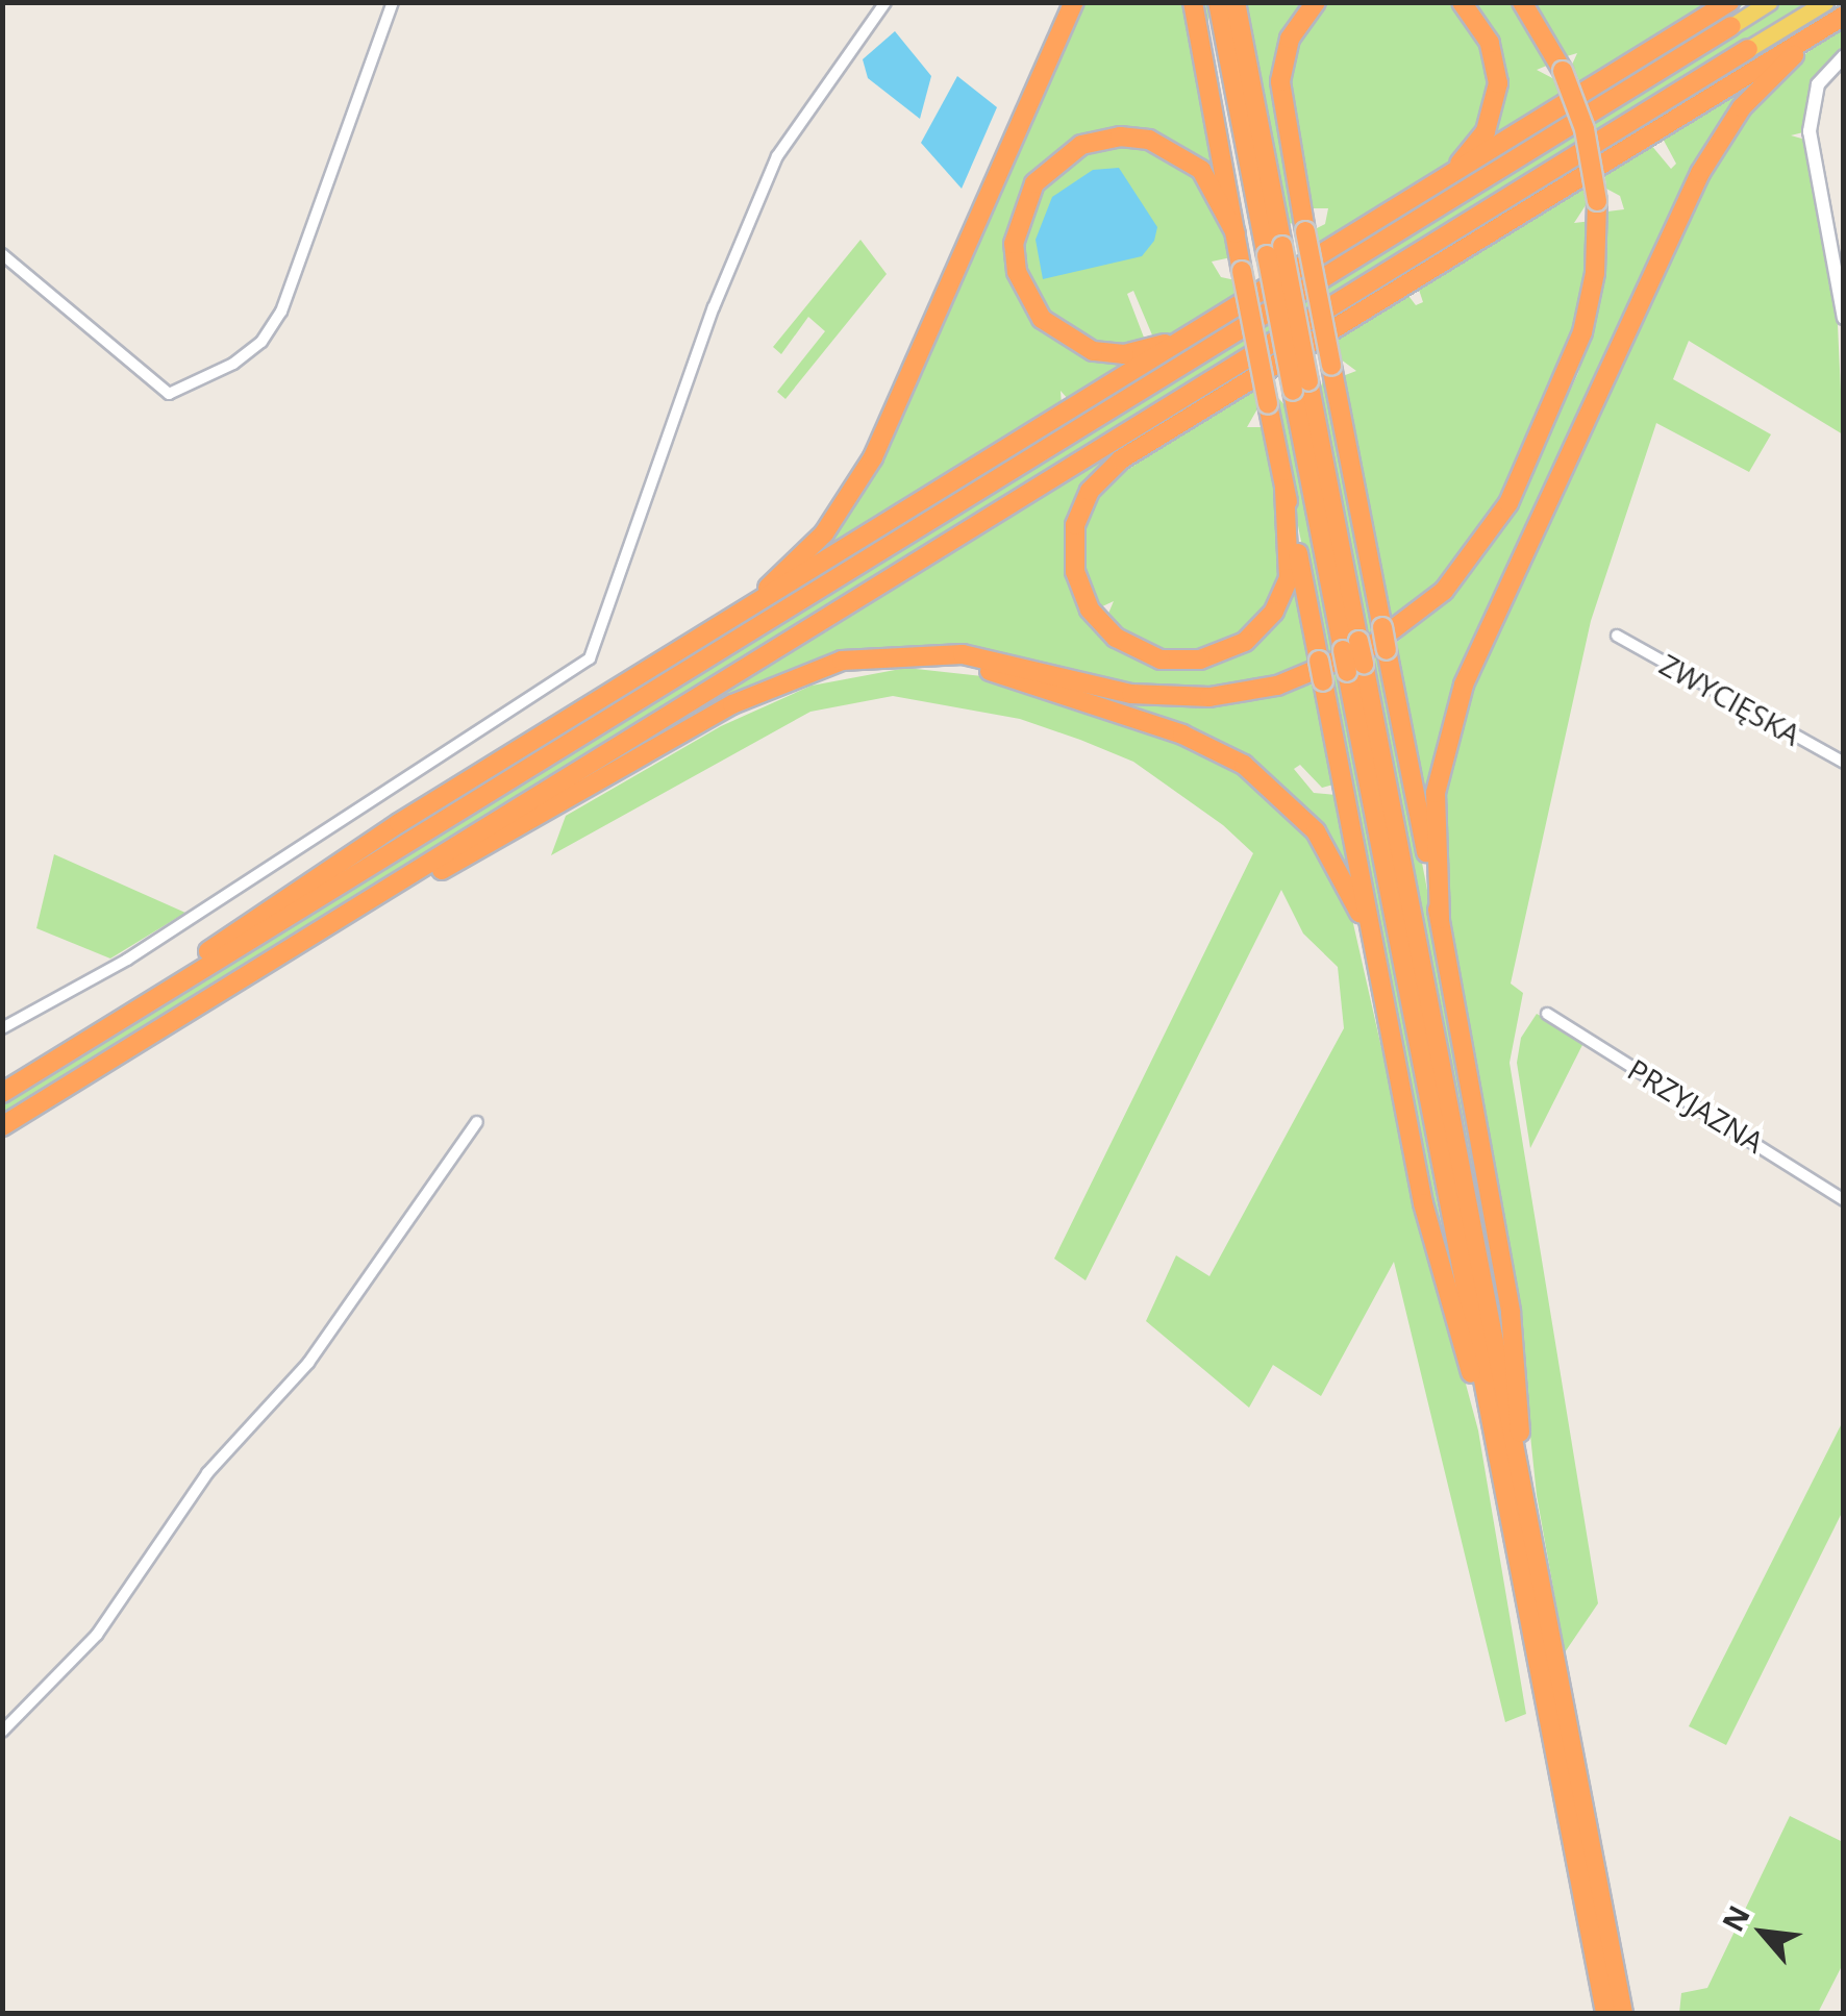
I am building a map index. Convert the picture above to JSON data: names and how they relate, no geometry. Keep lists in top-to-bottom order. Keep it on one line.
{"streets":{"street":["ZWYCIĘSKA","PRZYJAZNA"]},"north":"top left"}
